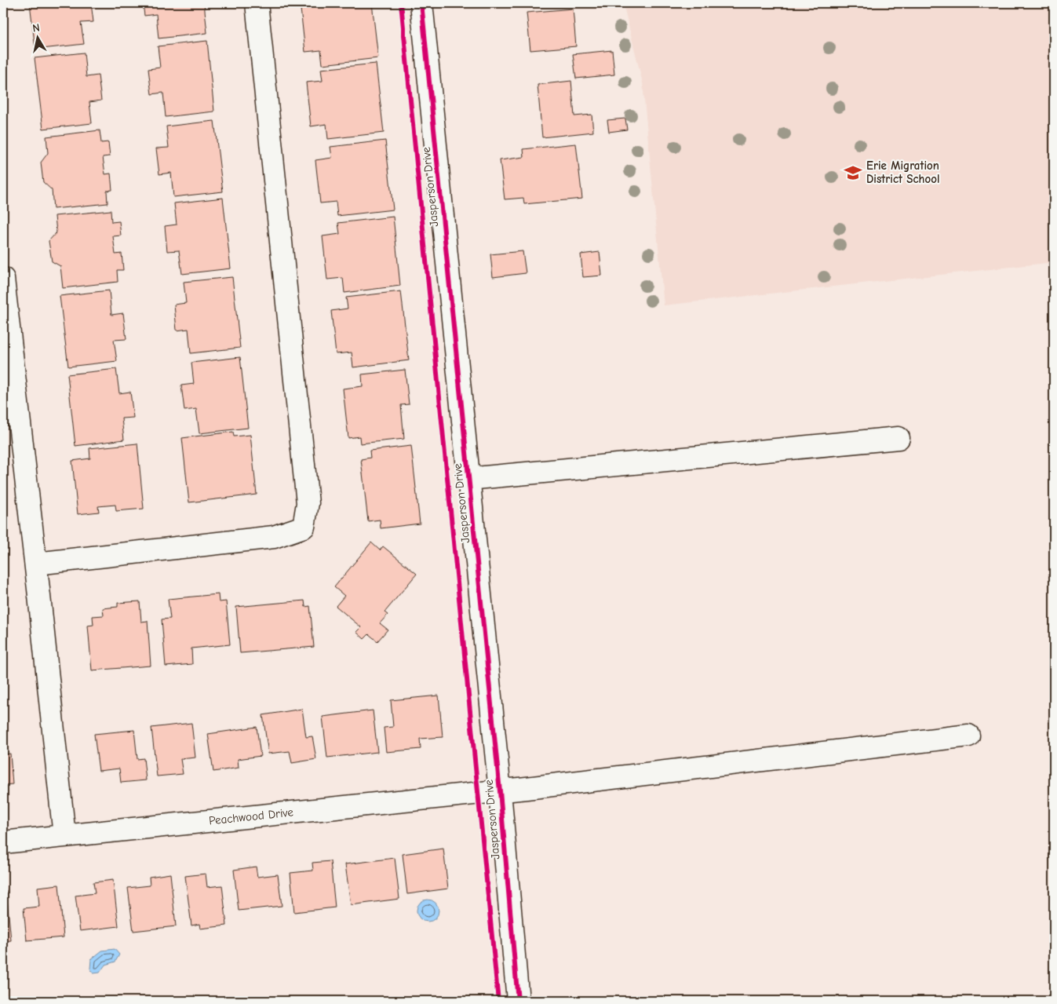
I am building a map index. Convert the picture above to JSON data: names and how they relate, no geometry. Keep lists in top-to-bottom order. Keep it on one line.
{"streets":{"street":["Jasperson Drive","Peachwood Drive"]},"crossings":[["Jasperson Drive","Peachwood Drive"]],"places":{"school or university":["Erie Migration District School"]},"north":"top"}
